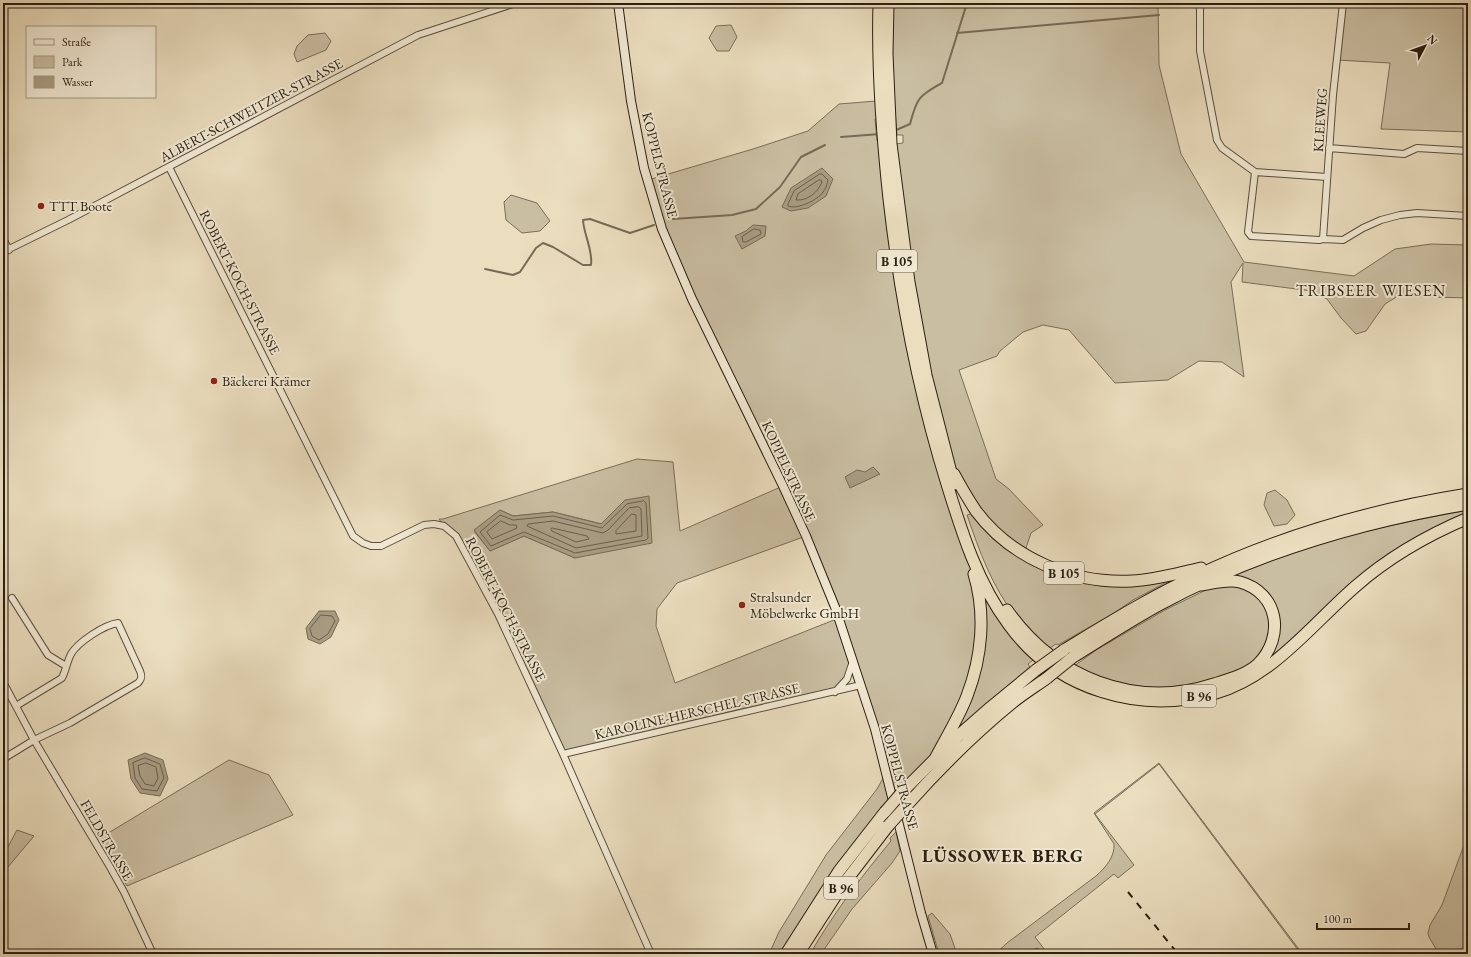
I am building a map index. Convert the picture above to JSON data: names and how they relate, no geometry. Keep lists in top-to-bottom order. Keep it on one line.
{"streets":{"highway":["B 105","B 96"],"street":["ALBERT-SCHWEITZER-STRASSE","KLEEWEG","KOPPELSTRASSE","ROBERT-KOCH-STRASSE","KAROLINE-HERSCHEL-STRASSE","FELDSTRASSE"]},"crossings":[["ALBERT-SCHWEITZER-STRASSE","ROBERT-KOCH-STRASSE"],["KOPPELSTRASSE","KAROLINE-HERSCHEL-STRASSE"],["B 105","B 96"],["ROBERT-KOCH-STRASSE","KAROLINE-HERSCHEL-STRASSE"]],"districts":["TRIBSEER WIESEN","LÜSSOWER BERG"],"places":["TTT Boote","Bäckerei Krämer","Stralsunder Möbelwerke GmbH"],"legend":["Straße","Park","Wasser"],"scale_bar":"100 m","north":"top right"}
